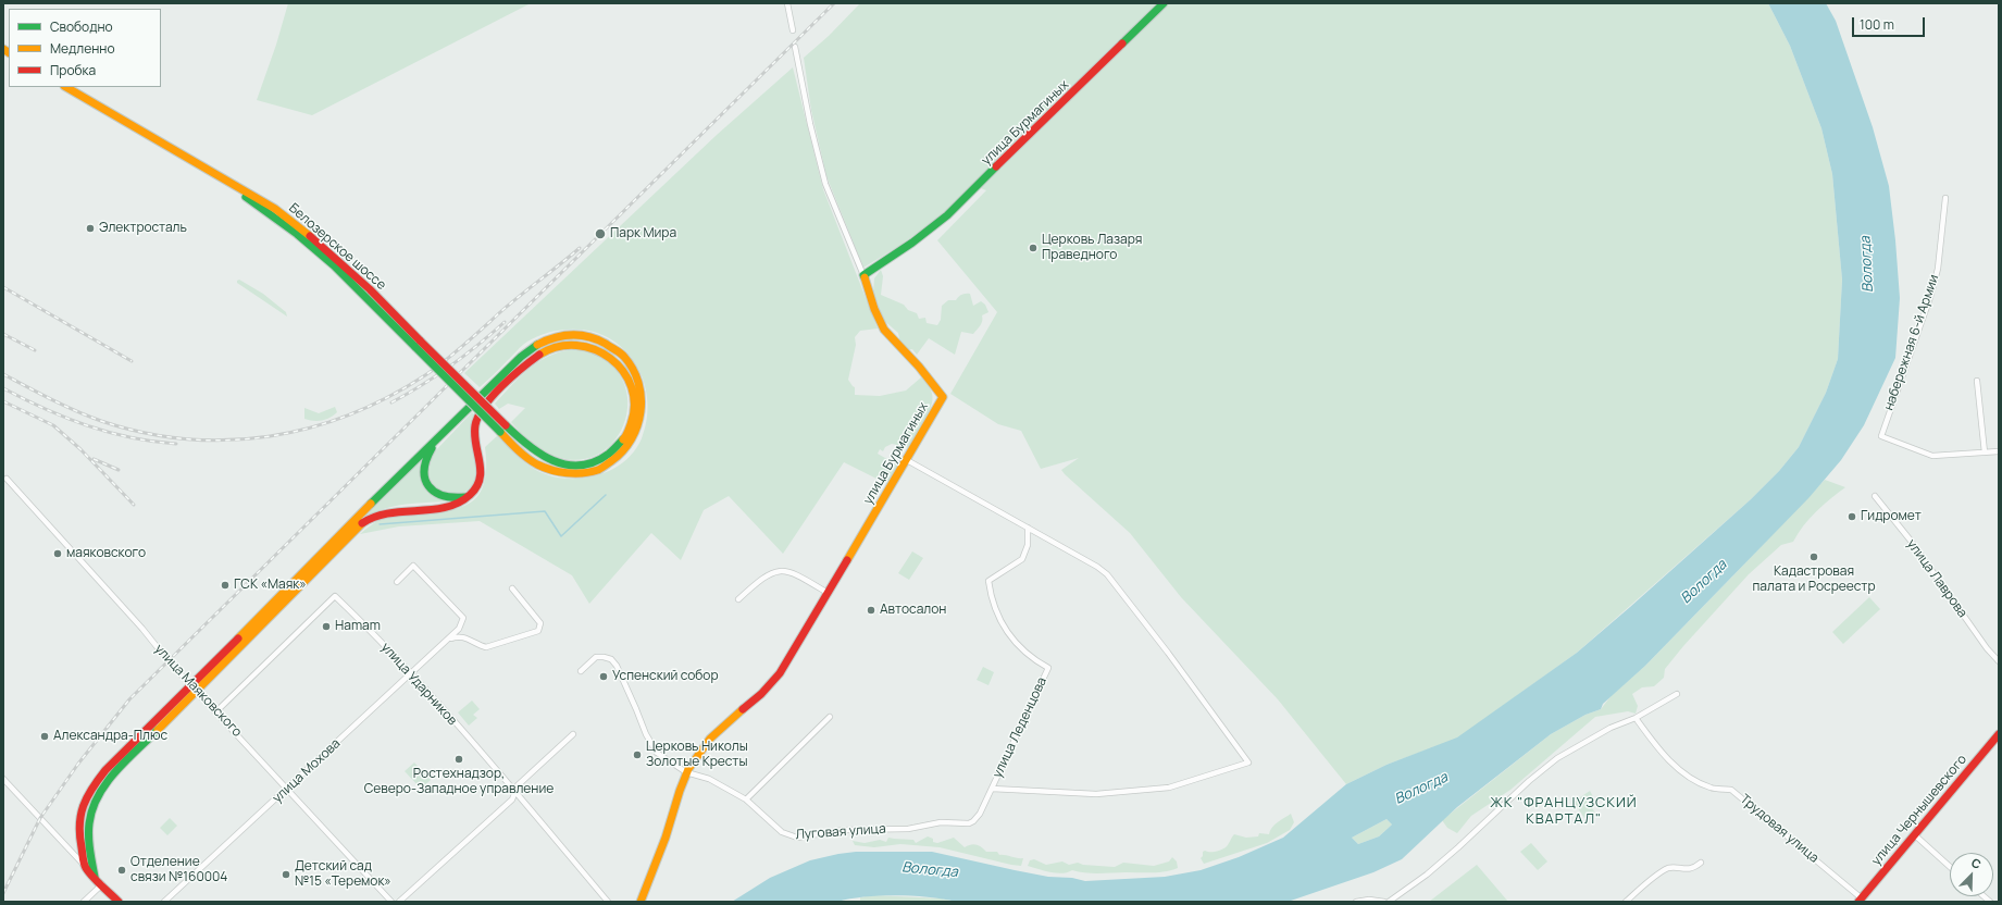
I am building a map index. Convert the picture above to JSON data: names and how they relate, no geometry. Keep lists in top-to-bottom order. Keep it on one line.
{"streets":{"main road":["улица Бурмагиных","Белозерское шоссе","улица Чернышевского"],"street":["набережная 6-й Армии","улица Лаврова","улица Ударников","улица Маяковского","улица Леденцова","улица Мохова","Трудовая улица","Луговая улица"]},"crossings":[["улица Бурмагиных","Луговая улица"],["Белозерское шоссе","улица Маяковского"],["улица Ударников","улица Маяковского"],["улица Ударников","улица Мохова"],["улица Маяковского","улица Мохова"],["улица Леденцова","Луговая улица"],["улица Чернышевского","Трудовая улица"]],"districts":["ЖК \"ФРАНЦУЗСКИЙ КВАРТАЛ\""],"water":["Вологда"],"places":["Электросталь","Парк Мира","Церковь Лазаря Праведного","Гидромет","маяковского","Кадастровая палата и Росреестр","ГСК «Маяк»","Автосалон","Hamam","Успенский собор","Александра-Плюс","Церковь Николы Золотые Кресты","Ростехнадзор, Северо-Западное управление","Отделение связи №160004","Детский сад №15 «Теремок»"],"legend":["Свободно","Медленно","Пробка"],"scale_bar":"100 m","north":"top right"}
